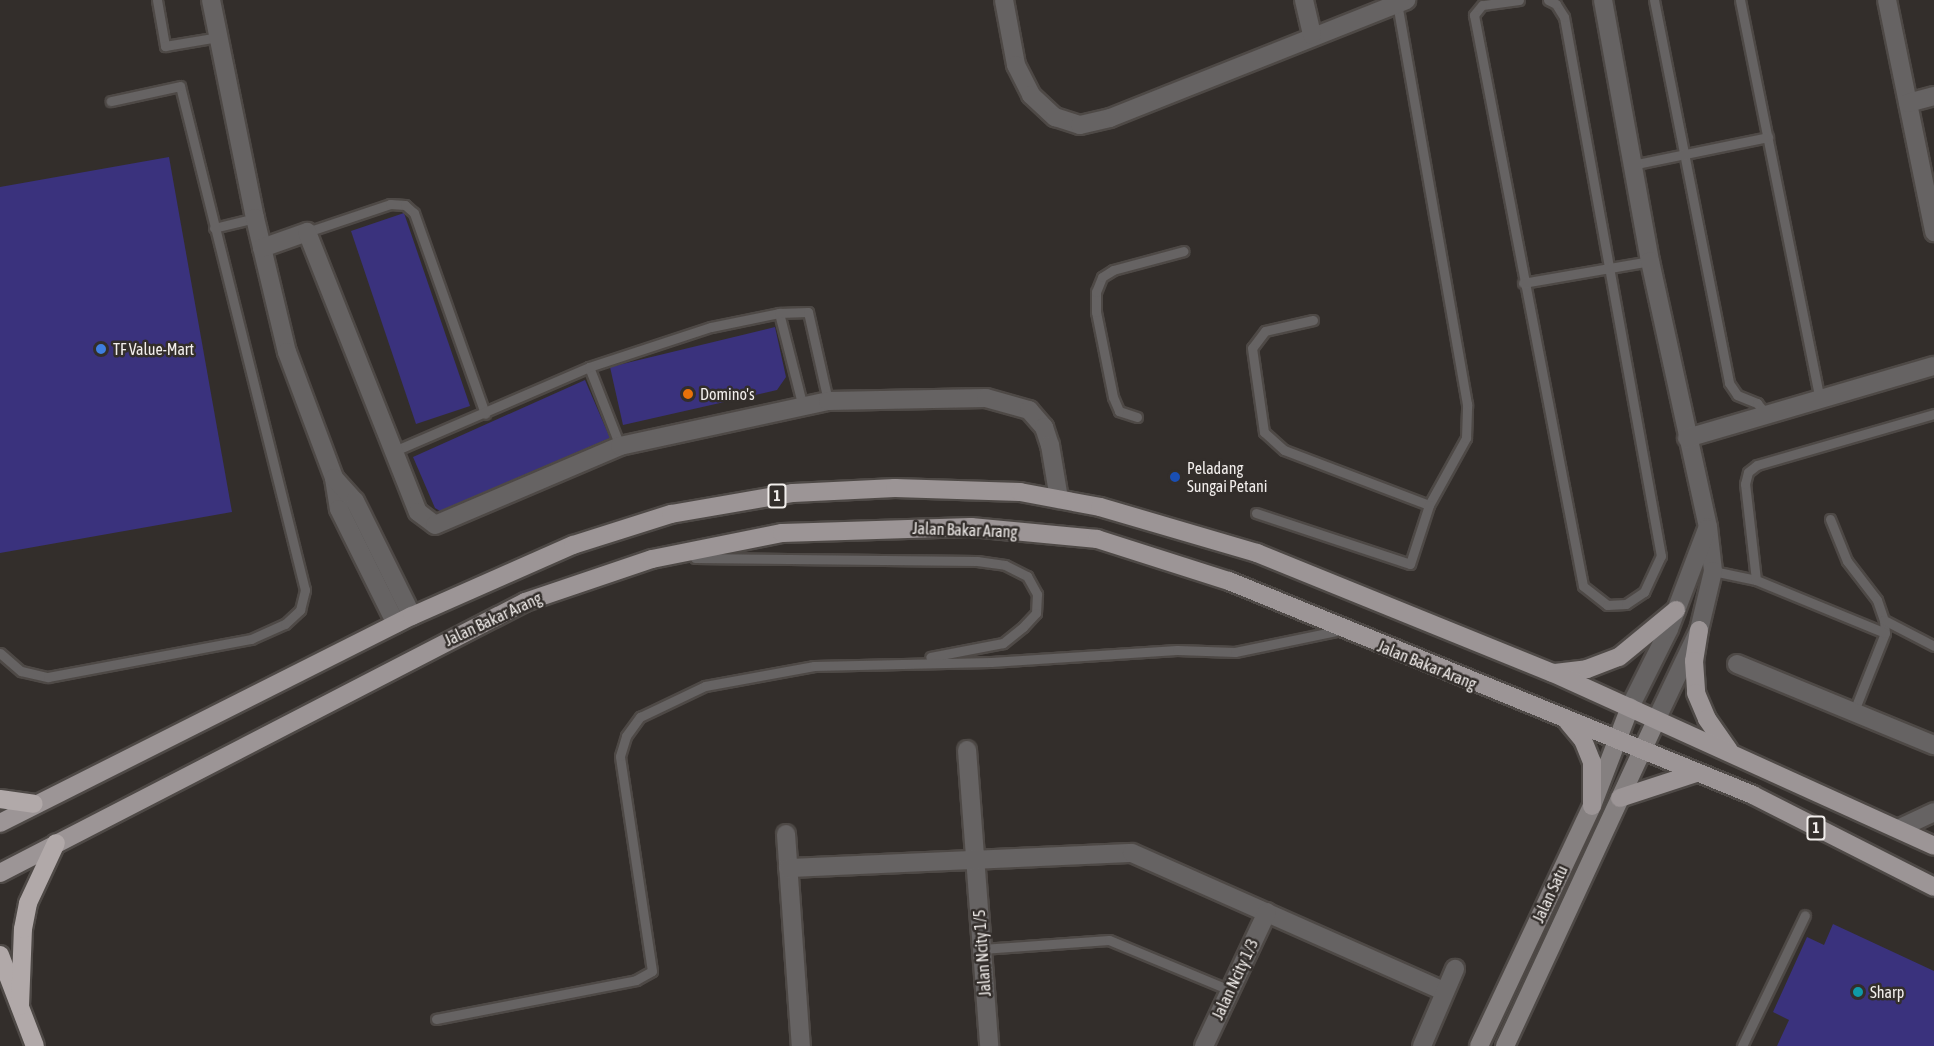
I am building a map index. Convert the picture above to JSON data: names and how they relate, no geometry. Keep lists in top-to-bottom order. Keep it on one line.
{"streets":{"main road":["1","Jalan Bakar Arang","Jalan Satu"],"street":["Jalan Ncity 1/5","Jalan Ncity 1/3"]},"crossings":[["1","Jalan Satu"],["Jalan Bakar Arang","Jalan Satu"]],"places":["TF Value-Mart","Domino's","Peladang Sungai Petani","Sharp"]}
